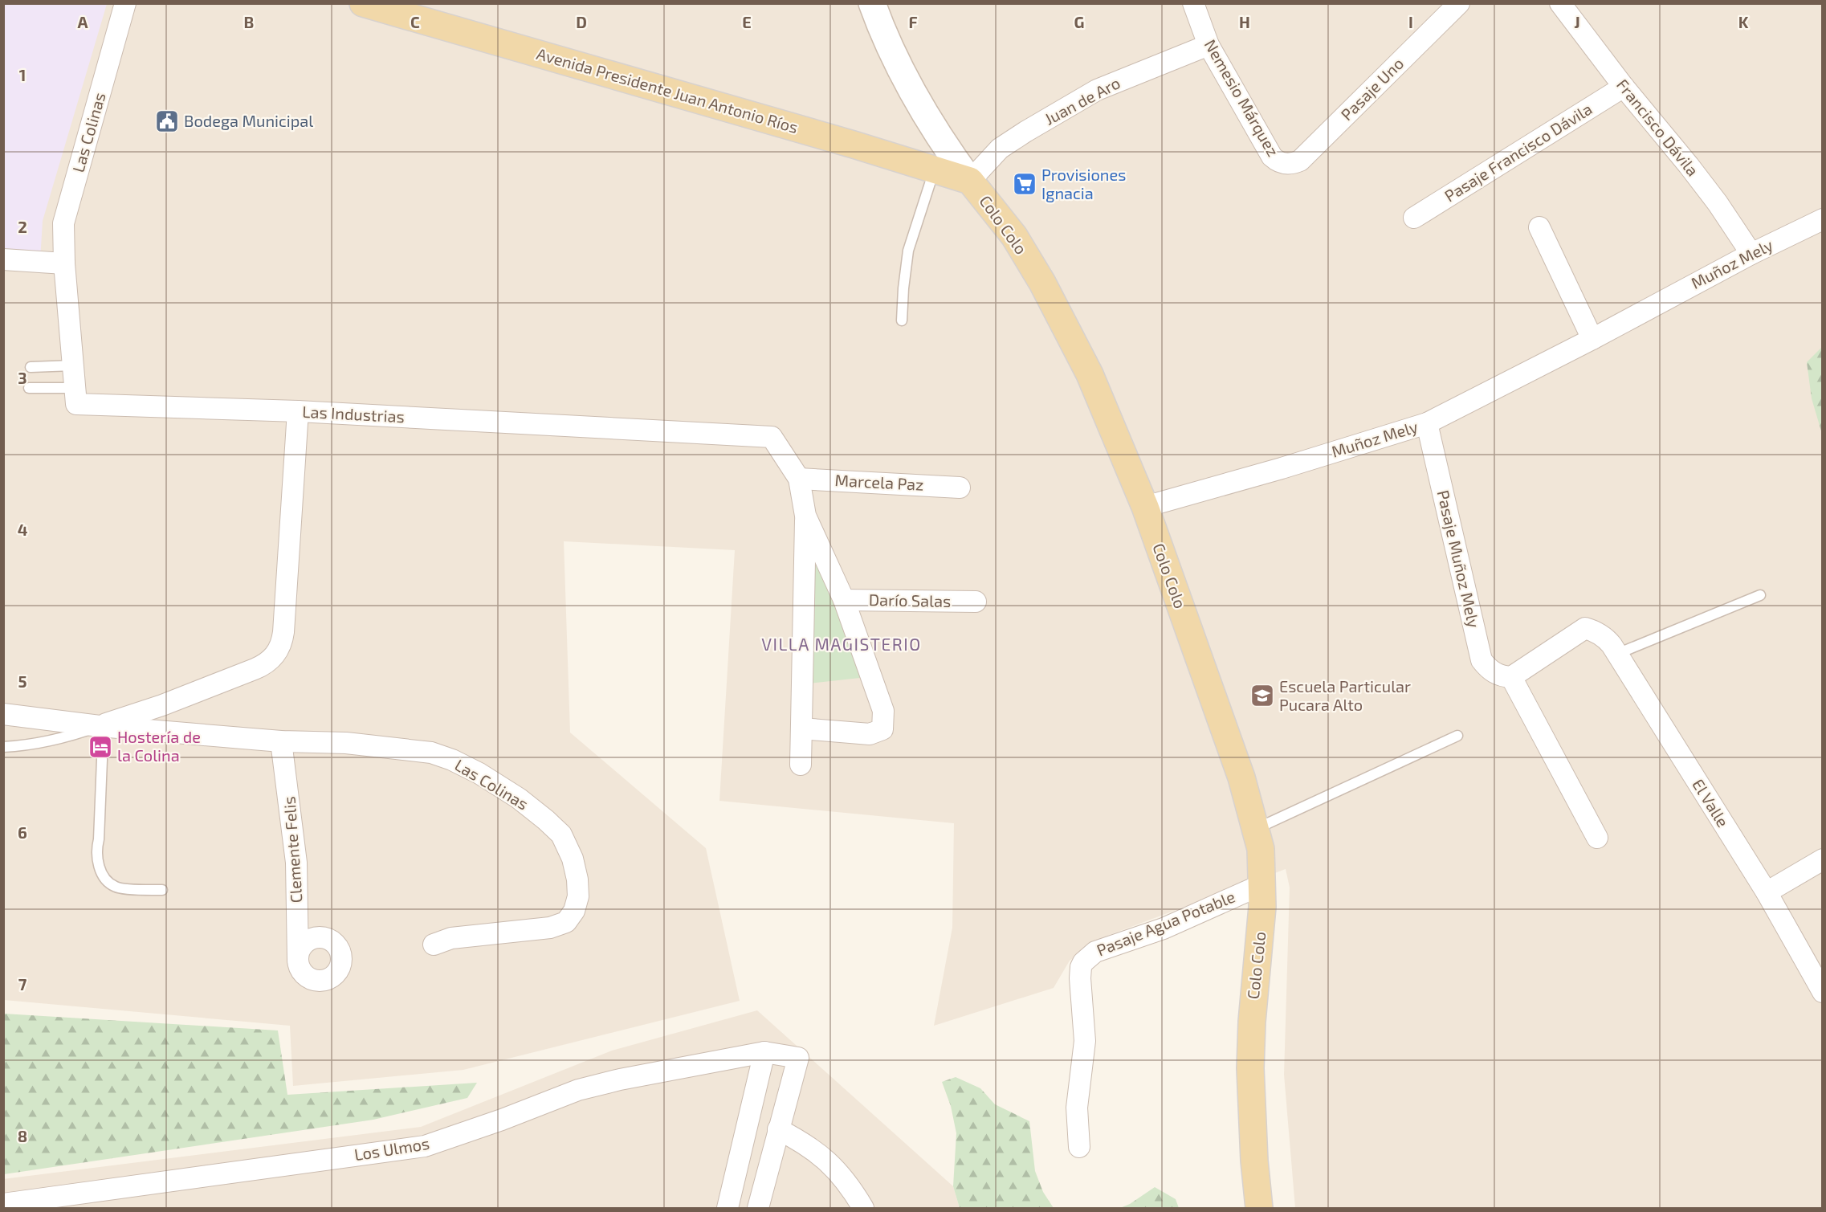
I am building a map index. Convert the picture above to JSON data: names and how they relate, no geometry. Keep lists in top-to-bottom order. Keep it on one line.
{"streets":{"main road":["Avenida Presidente Juan Antonio Ríos","Colo Colo"],"street":["Pasaje Uno","Nemesio Márquez","Juan de Aro","Francisco Dávila","Las Colinas","Pasaje Francisco Dávila","Muñoz Mely","Las Industrias","Marcela Paz","Pasaje Muñoz Mely","Darío Salas","El Valle","Clemente Felis","Pasaje Agua Potable","Los Ulmos"]},"crossings":[["Pasaje Uno","Nemesio Márquez"],["Avenida Presidente Juan Antonio Ríos","Juan de Aro"],["Avenida Presidente Juan Antonio Ríos","Colo Colo"],["Nemesio Márquez","Juan de Aro"],["Juan de Aro","Colo Colo"],["Francisco Dávila","Pasaje Francisco Dávila"],["Francisco Dávila","Muñoz Mely"],["Las Colinas","Las Industrias"],["Las Colinas","Clemente Felis"],["Colo Colo","Muñoz Mely"],["Colo Colo","Pasaje Agua Potable"],["Muñoz Mely","Pasaje Muñoz Mely"],["Las Industrias","Marcela Paz"],["Pasaje Muñoz Mely","El Valle"]],"districts":["VILLA MAGISTERIO"],"places":{"public building":["Bodega Municipal"],"supermarket":["Provisiones Ignacia"],"school or university":["Escuela Particular Pucara Alto"],"hotel":["Hostería de la Colina"]},"grid":{"columns":["A","B","C","D","E","F","G","H","I","J","K"],"rows":["1","2","3","4","5","6","7","8"]}}
